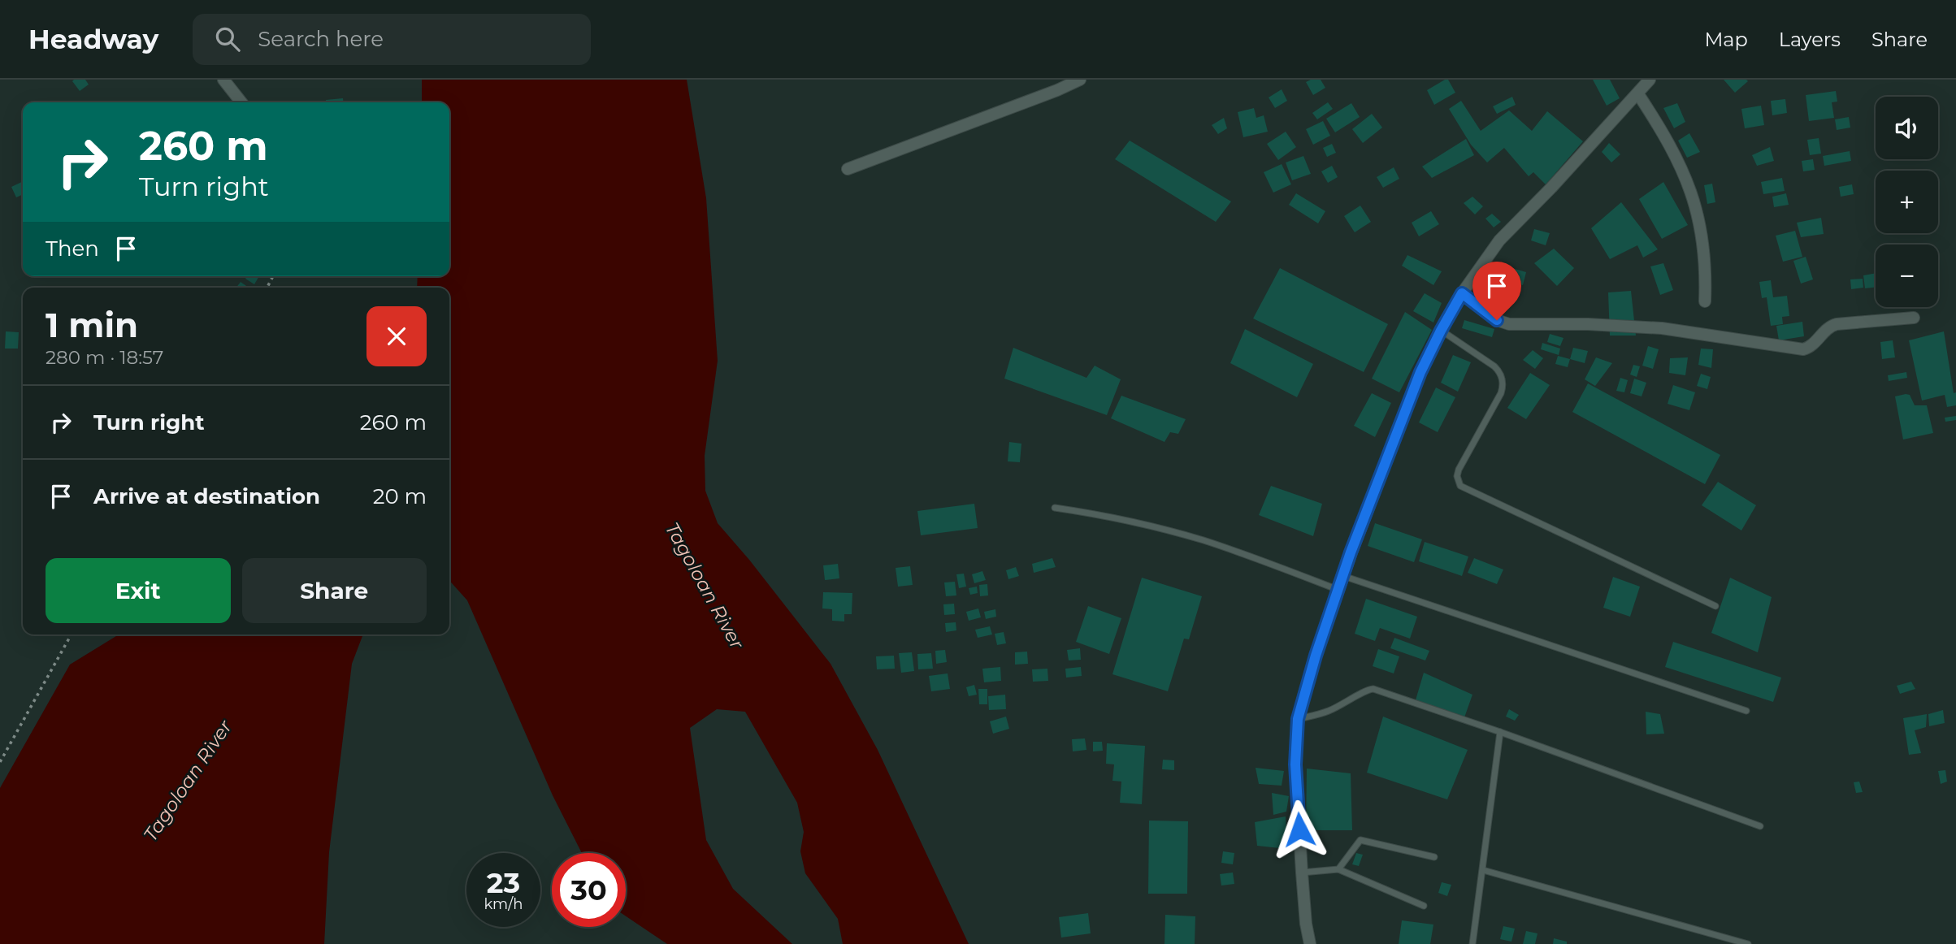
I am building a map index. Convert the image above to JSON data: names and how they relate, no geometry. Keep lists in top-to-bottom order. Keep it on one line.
{"water":["Tagoloan River"],"page":{"header":"Headway","search":"Search here","nav":["Map","Layers","Share"],"map_buttons":["+","−"],"turn":["260 m","Turn right"],"then":"Then","heading":["1 min","280 m · 18:57"],"list":[{"name":"Turn right","value":"260 m"},{"name":"Arrive at destination","value":"20 m"}],"buttons":["Exit","Share"],"speed":"23 km/h","limit":"30"}}
